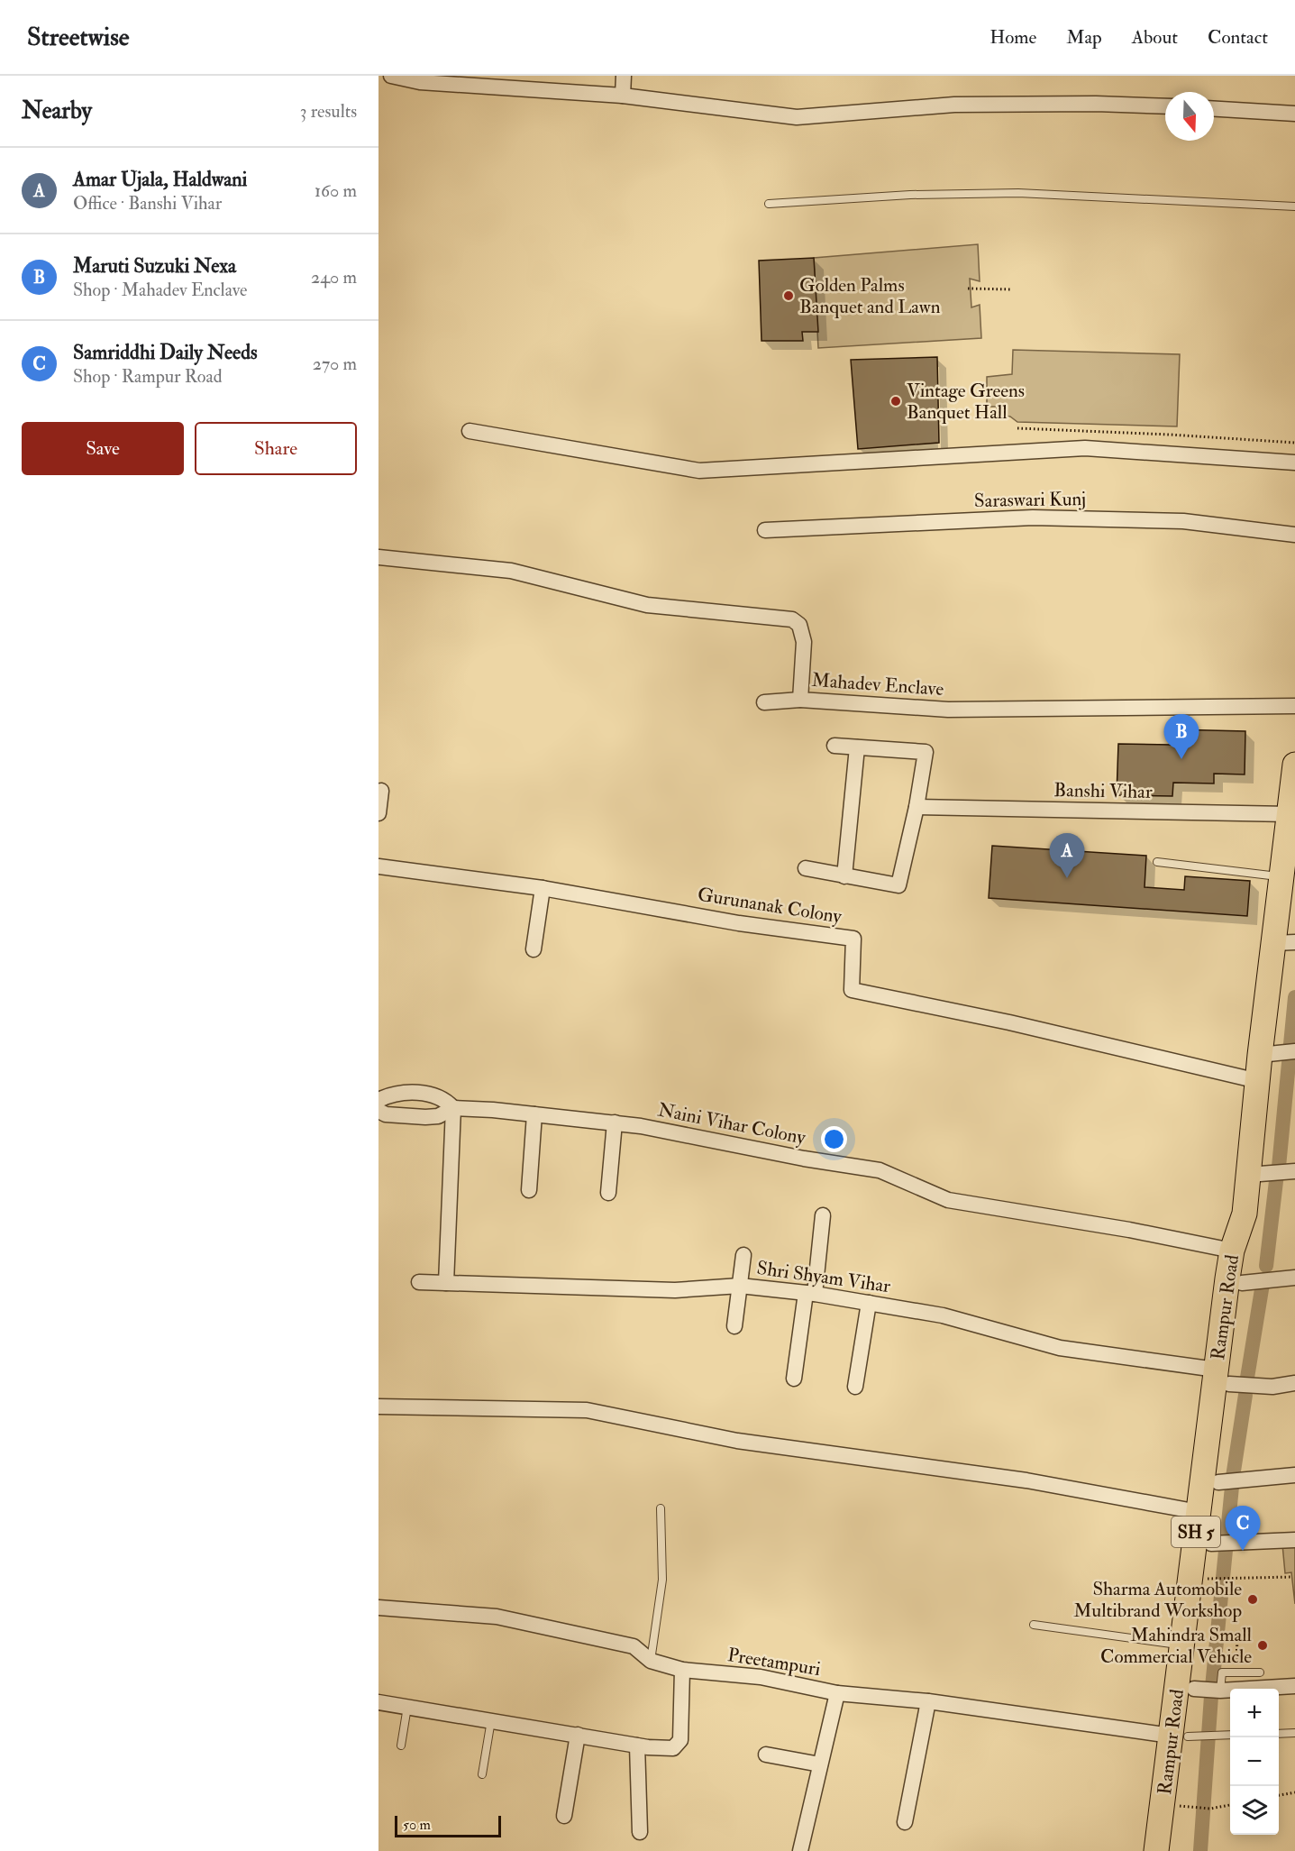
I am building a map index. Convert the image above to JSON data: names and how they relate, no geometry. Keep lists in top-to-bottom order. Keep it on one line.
{"streets":{"main road":["Rampur Road","SH 5"],"street":["Saraswari Kunj","Mahadev Enclave","Banshi Vihar","Gurunanak Colony","Naini Vihar Colony","Shri Shyam Vihar","Preetampuri"]},"crossings":[["Banshi Vihar","Rampur Road"],["Gurunanak Colony","Rampur Road"],["Naini Vihar Colony","Rampur Road"],["Shri Shyam Vihar","Rampur Road"],["Rampur Road","Preetampuri"]],"places":["Golden Palms Banquet and Lawn","Vintage Greens Banquet Hall","Sharma Automobile Multibrand Workshop","Mahindra Small Commercial Vehicle"],"scale_bar":"50 m","north":"bottom","page":{"header":"Streetwise","nav":["Home","Map","About","Contact"],"heading":["Nearby","3 results"],"list":[{"mark":"A","name":"Amar Ujala, Haldwani","note":"Office · Banshi Vihar","value":"160 m"},{"mark":"B","name":"Maruti Suzuki Nexa","note":"Shop · Mahadev Enclave","value":"240 m"},{"mark":"C","name":"Samriddhi Daily Needs","note":"Shop · Rampur Road","value":"270 m"}],"buttons":["Save","Share"],"pins":["B","A","C"],"map_buttons":["+","−"],"scale":"50 m"}}
